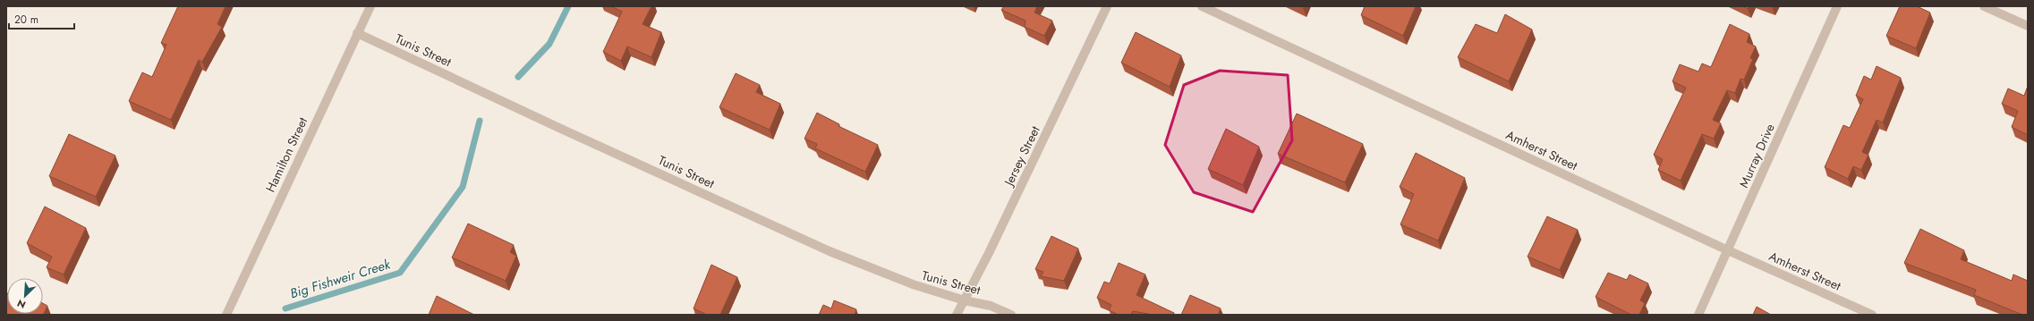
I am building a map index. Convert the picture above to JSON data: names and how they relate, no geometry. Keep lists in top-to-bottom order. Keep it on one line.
{"streets":{"street":["Tunis Street","Amherst Street","Hamilton Street","Jersey Street","Murray Drive"]},"crossings":[["Tunis Street","Hamilton Street"],["Tunis Street","Jersey Street"],["Amherst Street","Murray Drive"]],"water":["Big Fishweir Creek"],"scale_bar":"20 m","north":"bottom left"}
